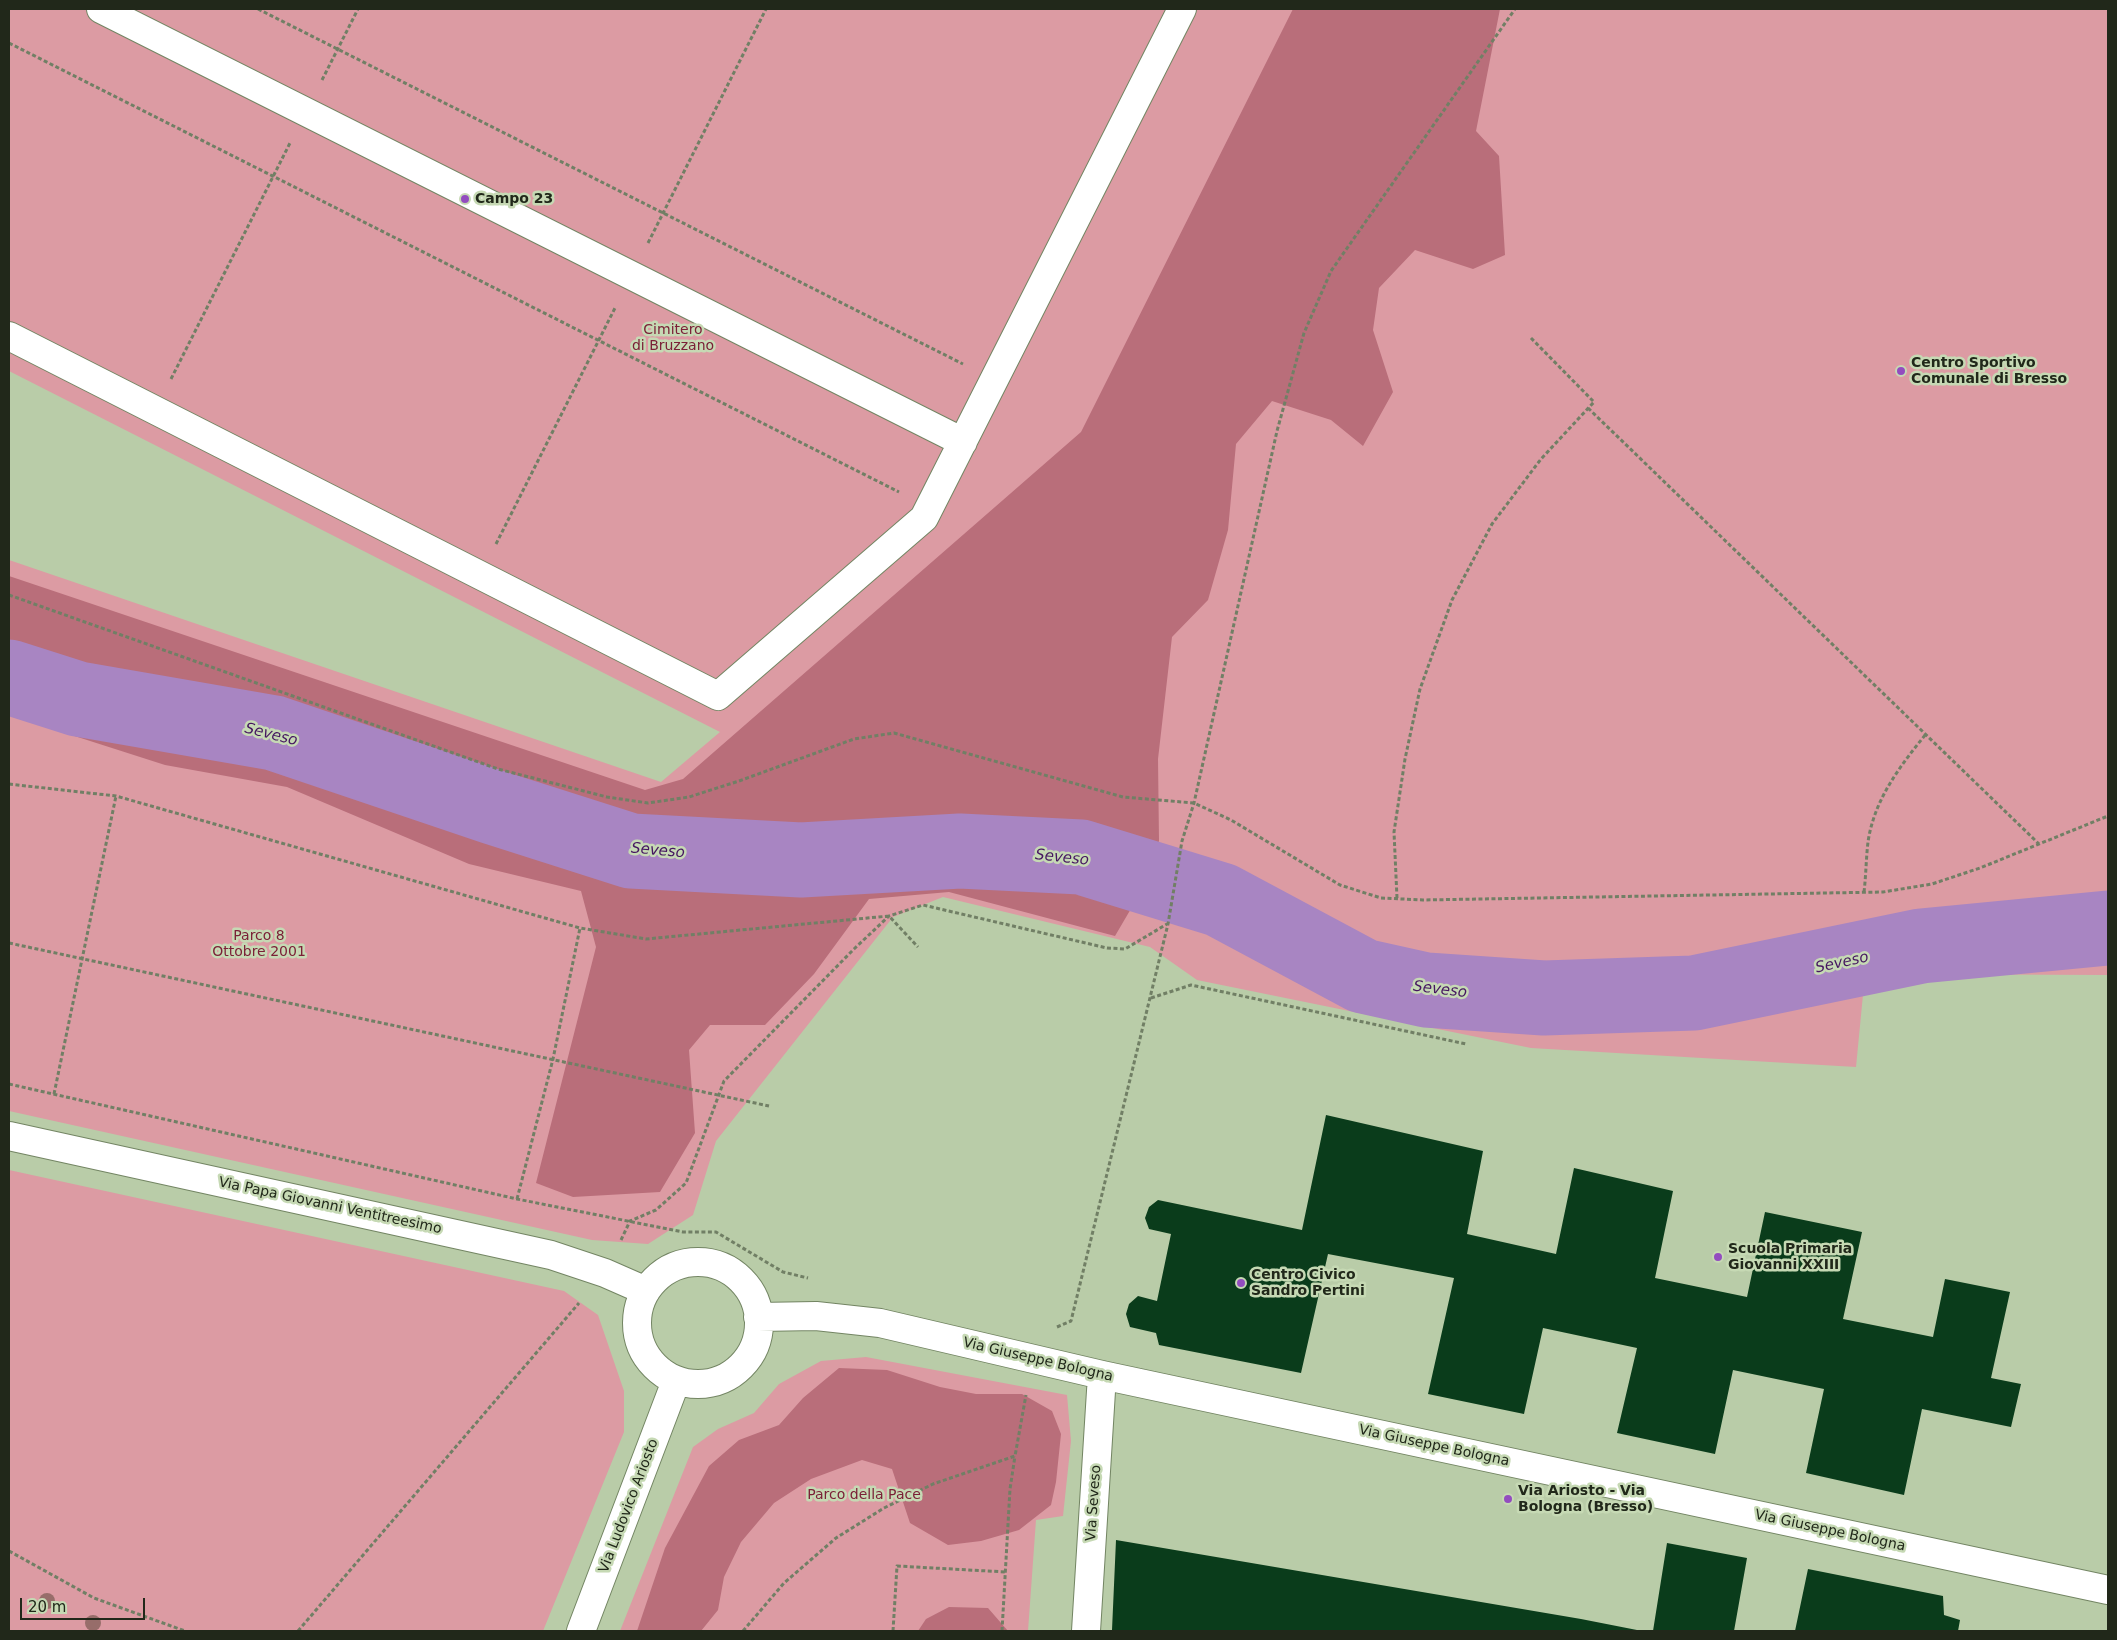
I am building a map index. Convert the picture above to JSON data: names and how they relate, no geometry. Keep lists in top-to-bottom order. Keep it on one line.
{"streets":{"street":["Via Papa Giovanni Ventitreesimo","Via Giuseppe Bologna","Via Seveso","Via Ludovico Ariosto"]},"crossings":[["Via Papa Giovanni Ventitreesimo","Via Giuseppe Bologna"],["Via Papa Giovanni Ventitreesimo","Via Ludovico Ariosto"],["Via Giuseppe Bologna","Via Seveso"],["Via Giuseppe Bologna","Via Ludovico Ariosto"]],"water":["Seveso"],"parks":["Cimitero di Bruzzano","Parco 8 Ottobre 2001","Parco della Pace"],"places":["Campo 23","Centro Sportivo Comunale di Bresso","Scuola Primaria Giovanni XXIII","Centro Civico Sandro Pertini","Via Ariosto - Via Bologna (Bresso)"],"scale_bar":"20 m"}
